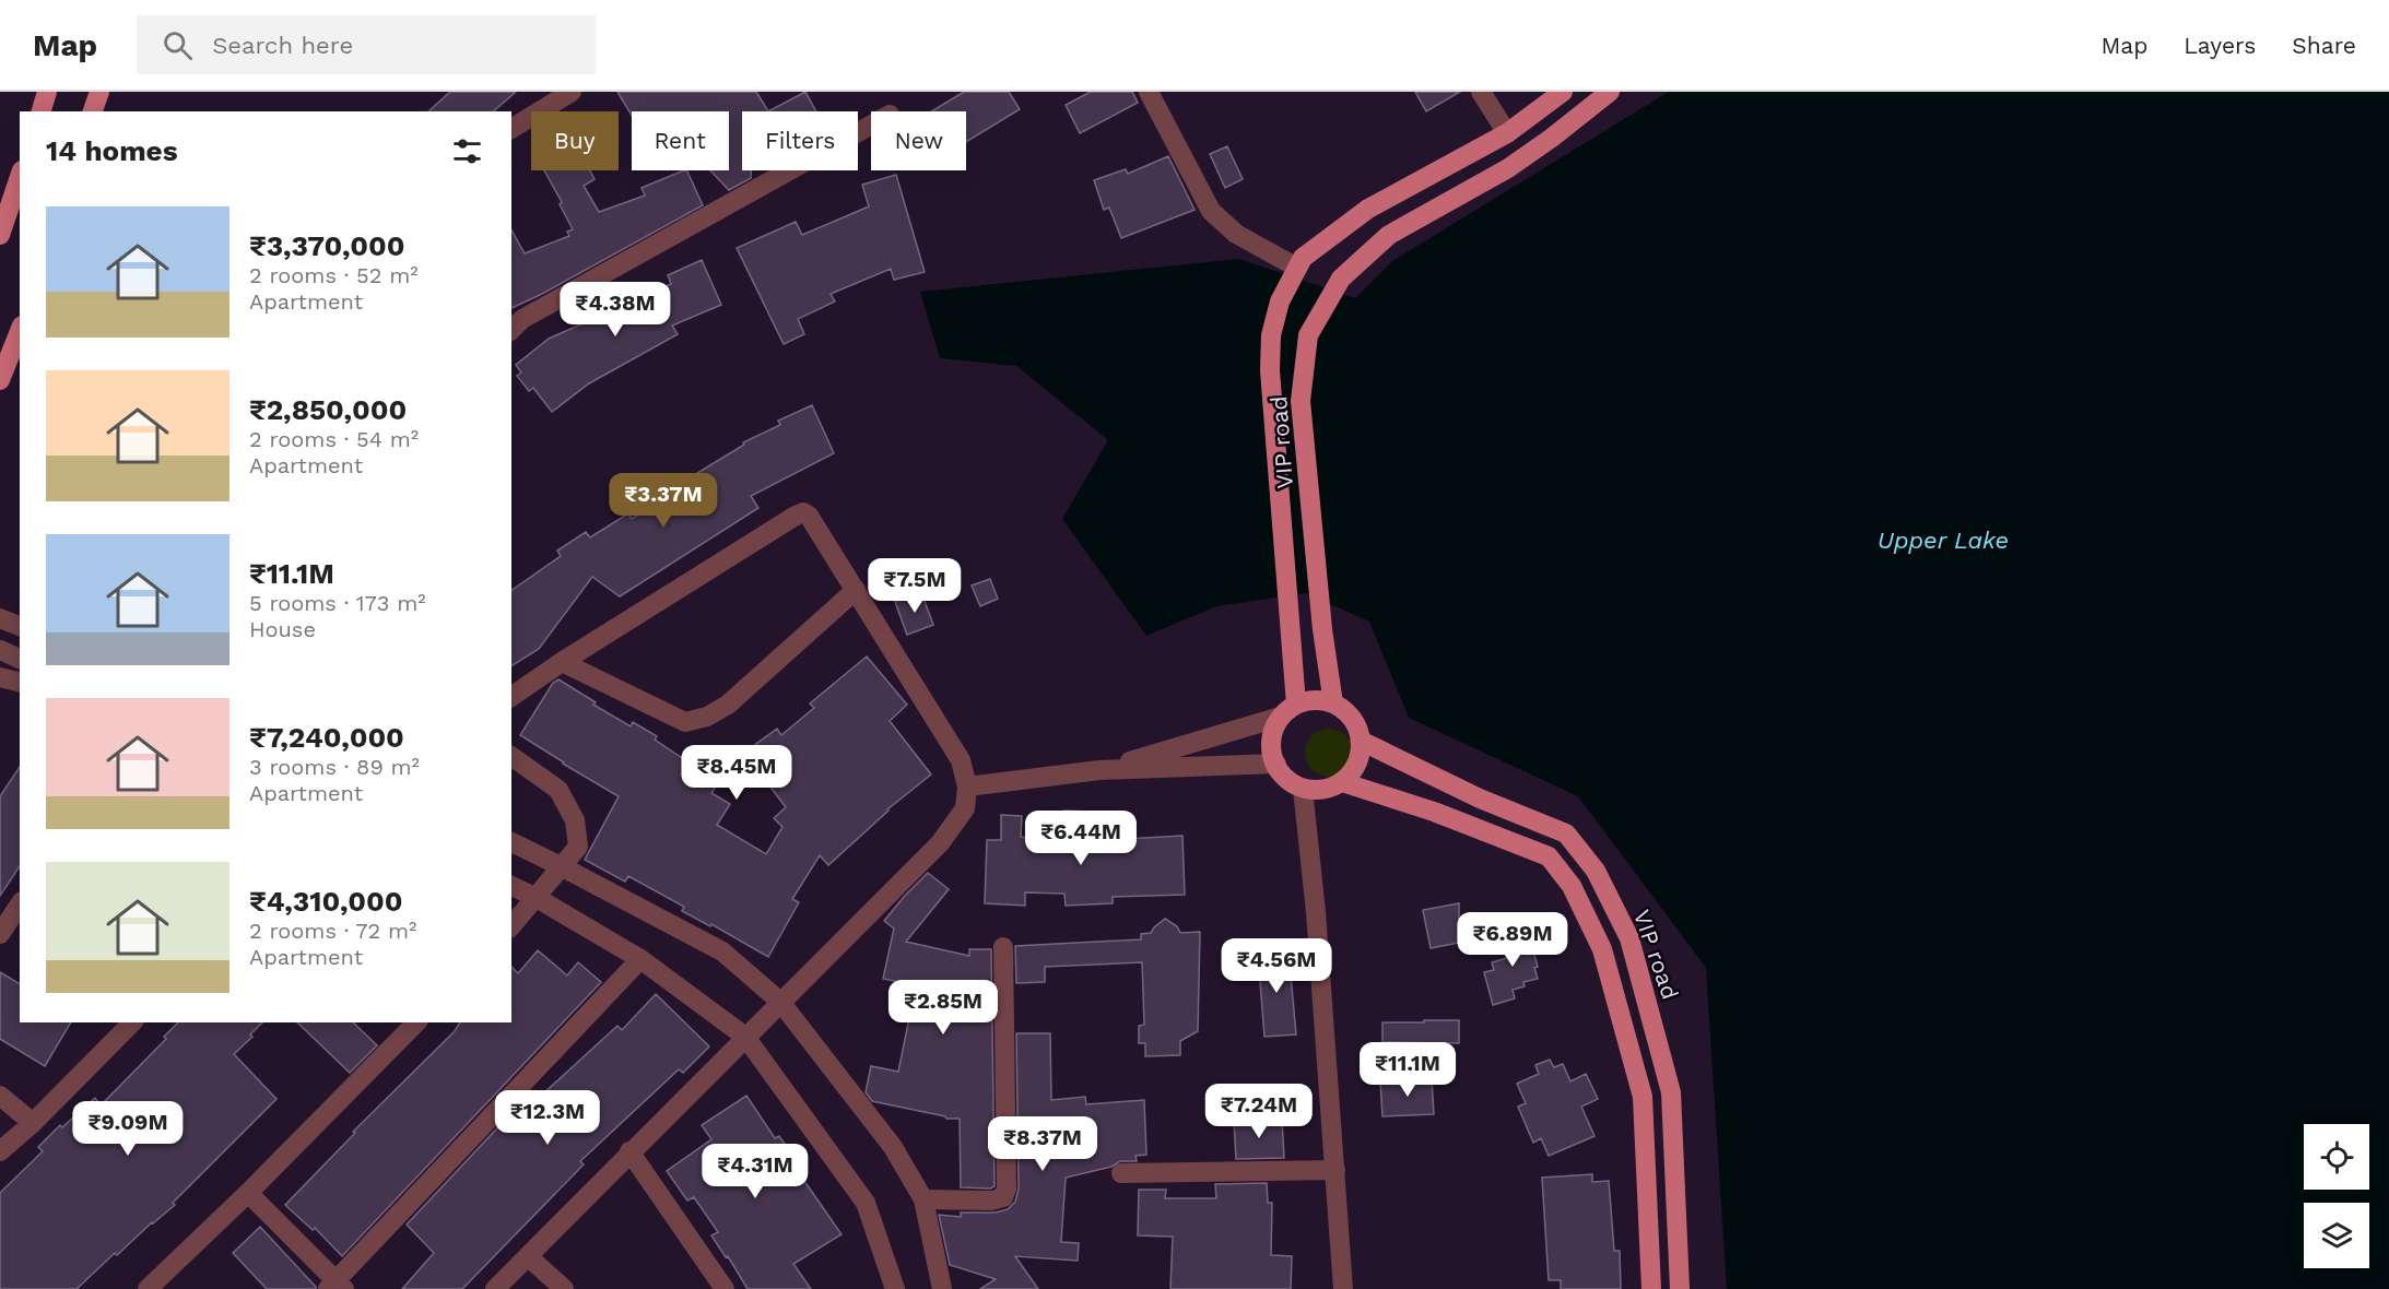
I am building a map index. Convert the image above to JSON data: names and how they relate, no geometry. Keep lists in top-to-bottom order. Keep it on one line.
{"streets":{"main road":["VIP road"]},"water":["Upper Lake"],"page":{"header":"Map","search":"Search here","nav":["Map","Layers","Share"],"chip":["Buy","Rent","Filters","New"],"heading":"14 homes","list":[{"name":"₹3,370,000","note":"2 rooms · 52 m² · Apartment"},{"name":"₹2,850,000","note":"2 rooms · 54 m² · Apartment"},{"name":"₹11.1M","note":"5 rooms · 173 m² · House"},{"name":"₹7,240,000","note":"3 rooms · 89 m² · Apartment"},{"name":"₹4,310,000","note":"2 rooms · 72 m² · Apartment"}],"price":["₹4.38M","₹3.37M","₹7.5M","₹8.45M","₹6.44M","₹6.89M","₹4.56M","₹2.85M","₹11.1M","₹7.24M","₹12.3M","₹9.09M","₹8.37M","₹4.31M"]}}
